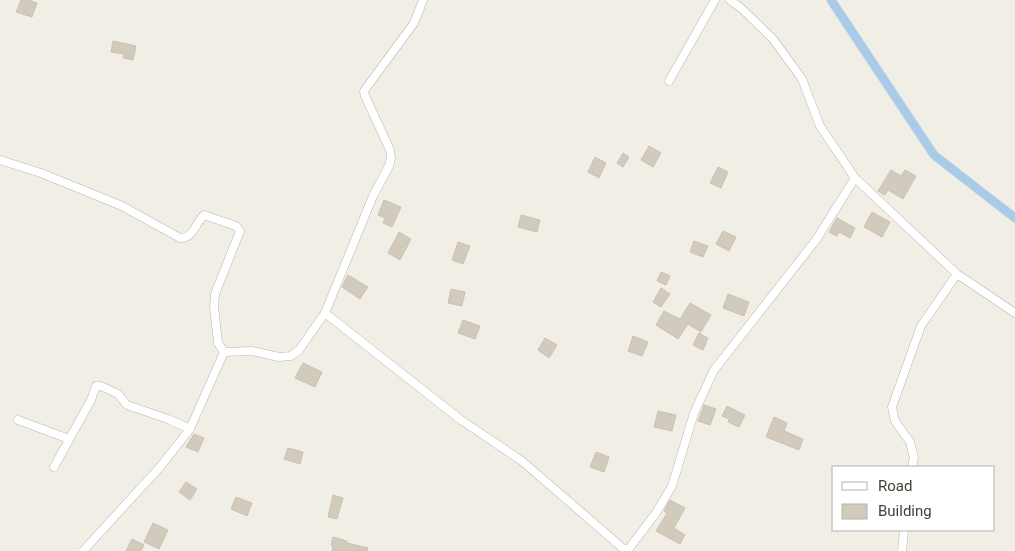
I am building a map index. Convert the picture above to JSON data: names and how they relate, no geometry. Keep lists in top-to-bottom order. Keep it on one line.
{"legend":["Road","Building"]}
